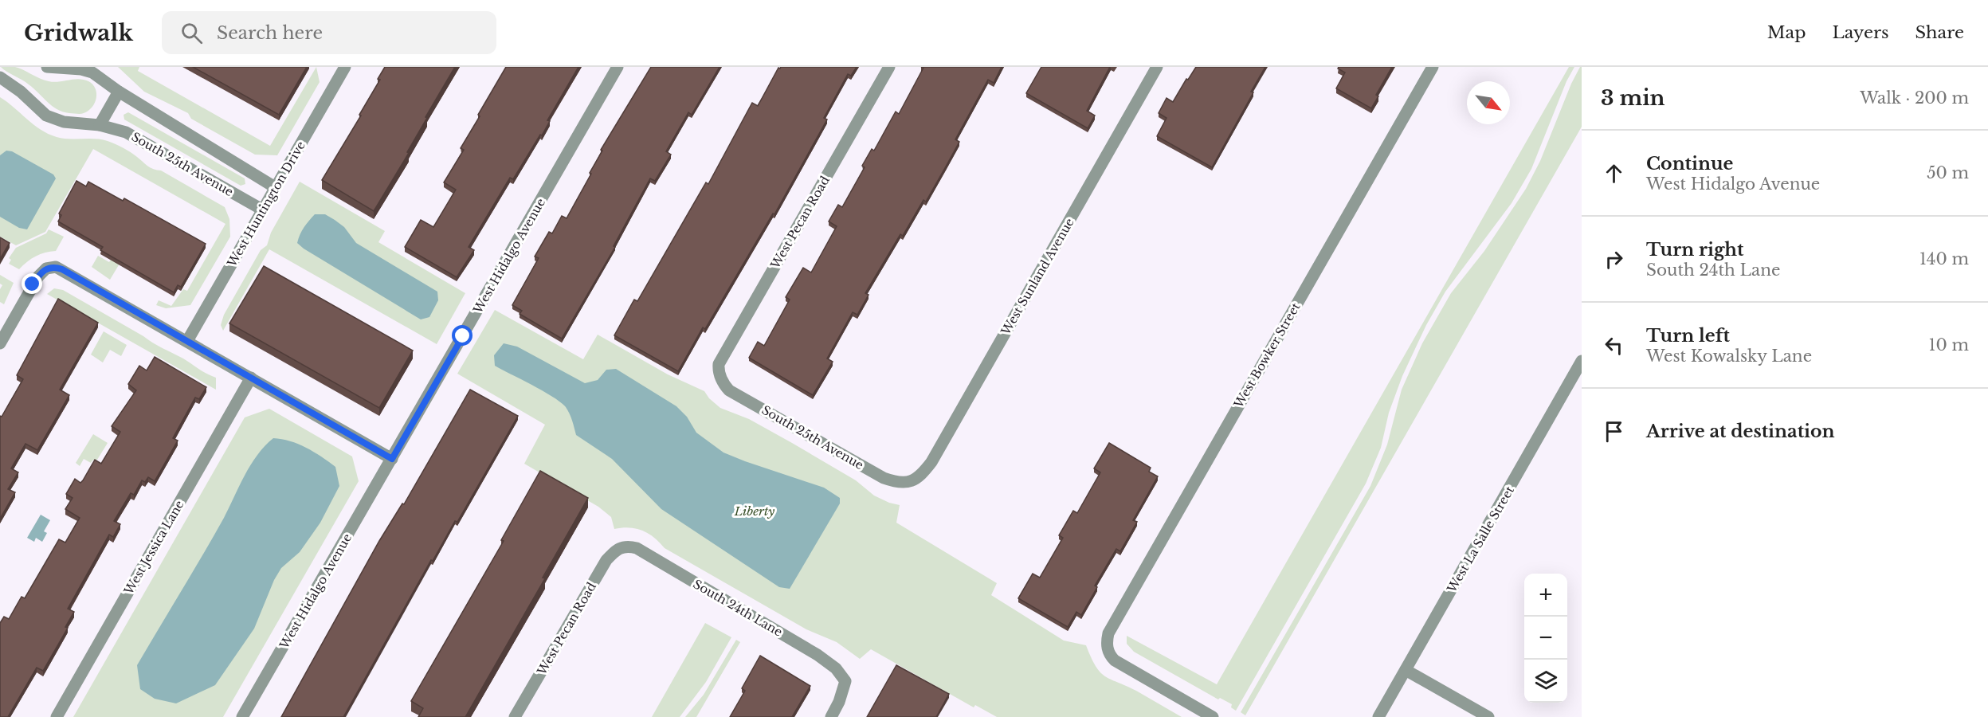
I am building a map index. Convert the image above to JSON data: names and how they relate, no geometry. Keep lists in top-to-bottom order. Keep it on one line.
{"streets":{"street":["South 25th Avenue","West Huntington Drive","West Pecan Road","West Hidalgo Avenue","West Sunland Avenue","West Bowker Street","West La Salle Street","West Jessica Lane","South 24th Lane"]},"crossings":[["South 25th Avenue","West Huntington Drive"],["South 25th Avenue","West Pecan Road"],["South 25th Avenue","West Sunland Avenue"],["West Pecan Road","South 24th Lane"]],"parks":["Liberty"],"north":"bottom right","page":{"header":"Gridwalk","search":"Search here","nav":["Map","Layers","Share"],"heading":["3 min","Walk · 200 m"],"list":[["Continue","West Hidalgo Avenue","50 m"],["Turn right","South 24th Lane","140 m"],["Turn left","West Kowalsky Lane","10 m"],"Arrive at destination"],"map_buttons":["+","−"]}}
